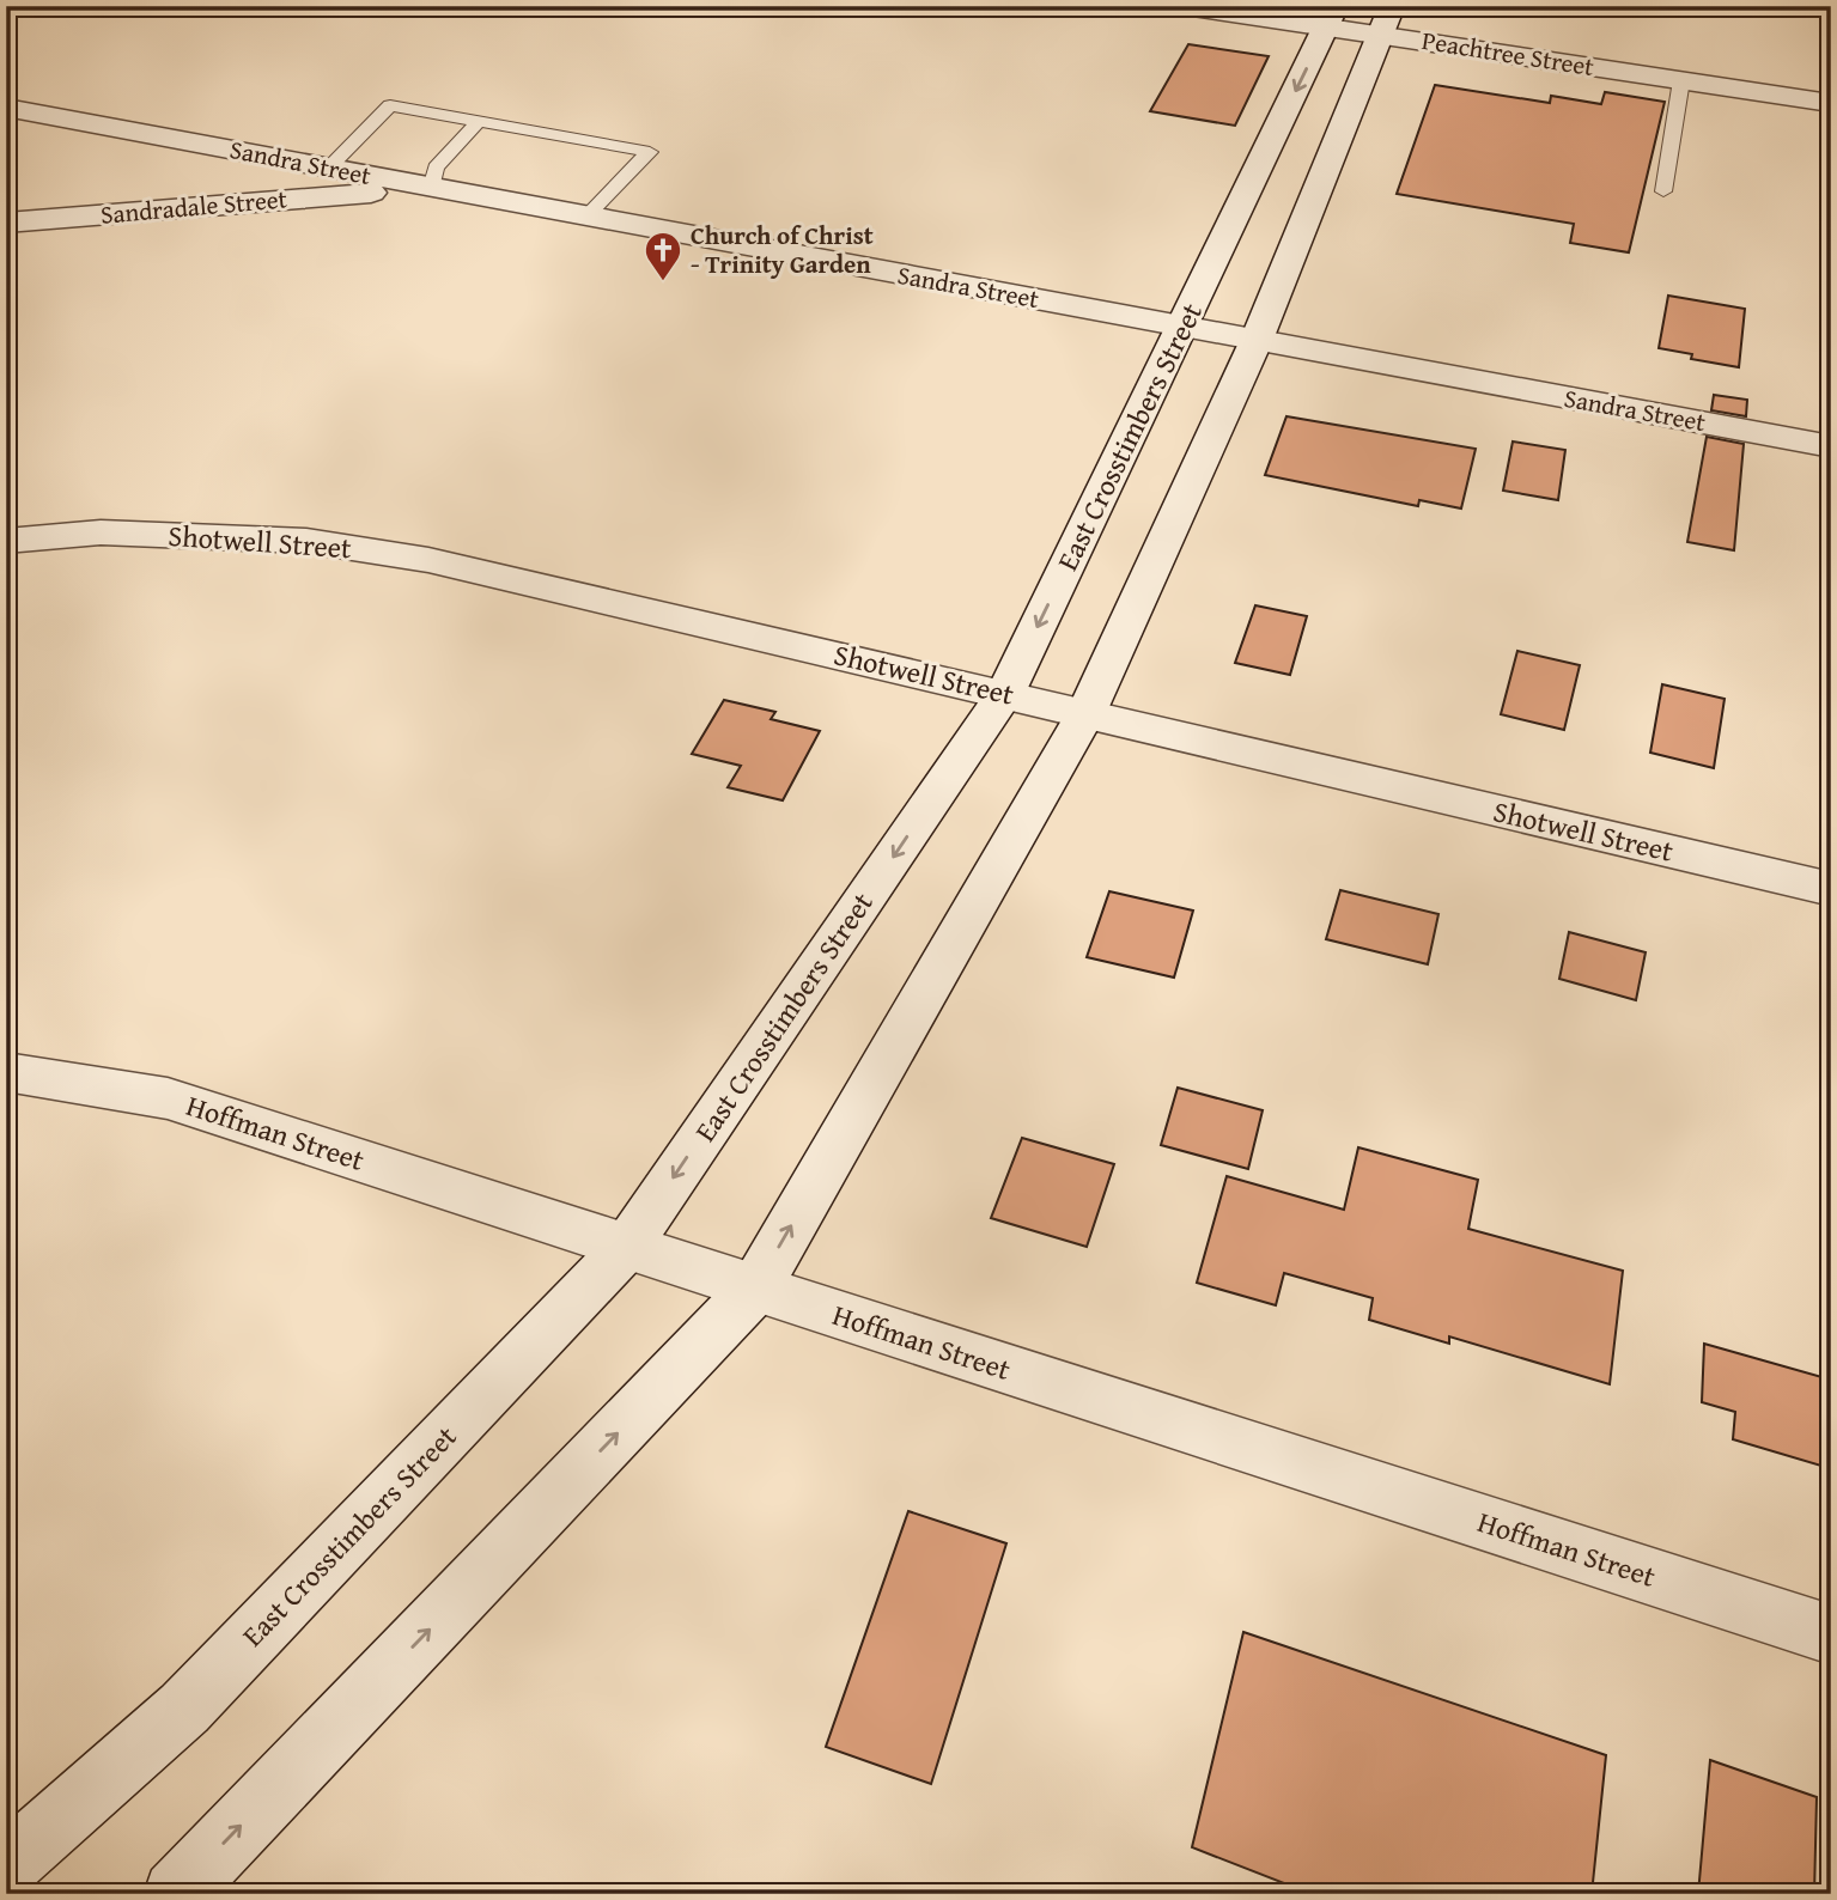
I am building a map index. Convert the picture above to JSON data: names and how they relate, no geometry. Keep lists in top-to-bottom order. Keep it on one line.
{"streets":{"street":["Peachtree Street","Sandra Street","Sandradale Street","East Crosstimbers Street","Shotwell Street","Hoffman Street"]},"crossings":[["Peachtree Street","East Crosstimbers Street"],["Sandra Street","Sandradale Street"],["Sandra Street","East Crosstimbers Street"],["East Crosstimbers Street","Shotwell Street"],["East Crosstimbers Street","Hoffman Street"]],"places":{"church":["Church of Christ - Trinity Garden"]}}
